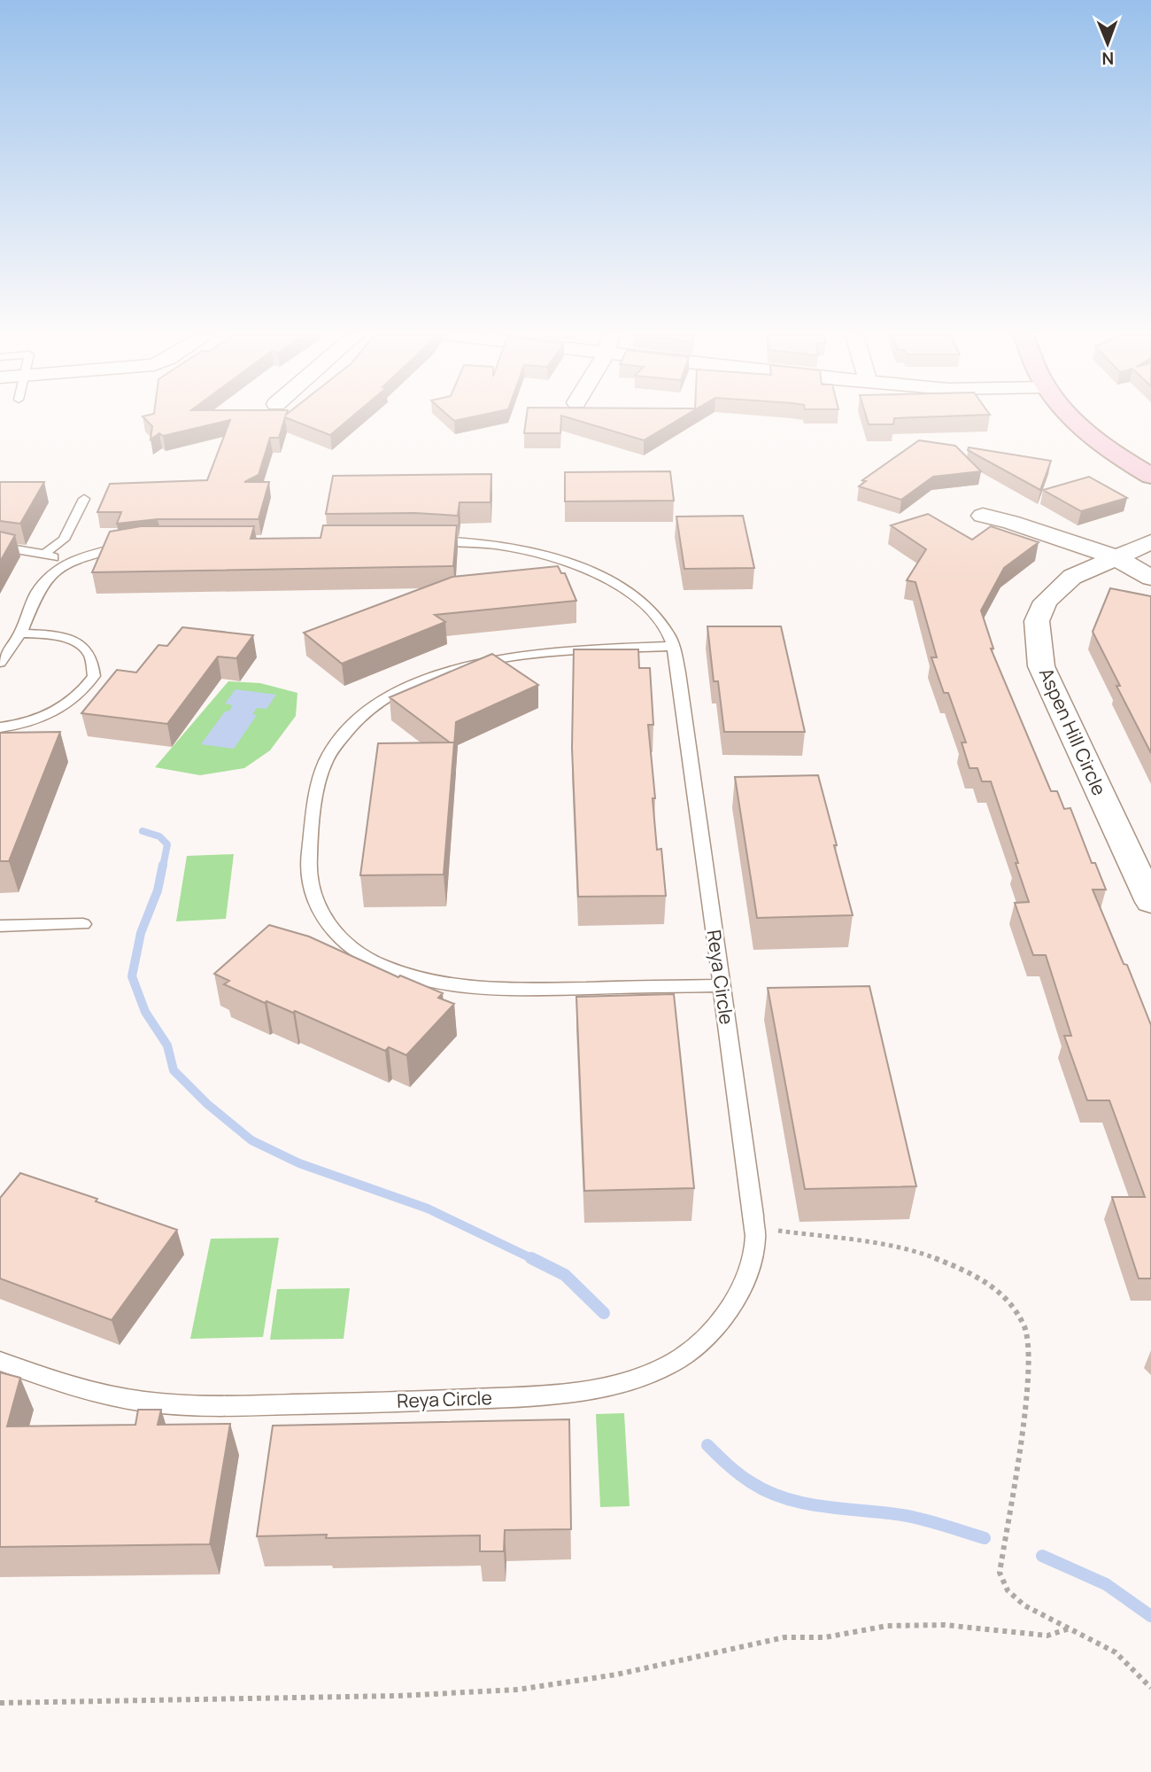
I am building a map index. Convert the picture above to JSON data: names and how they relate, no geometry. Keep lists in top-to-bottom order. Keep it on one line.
{"streets":{"street":["Aspen Hill Circle"],"lane":["Reya Circle"]},"north":"bottom"}
